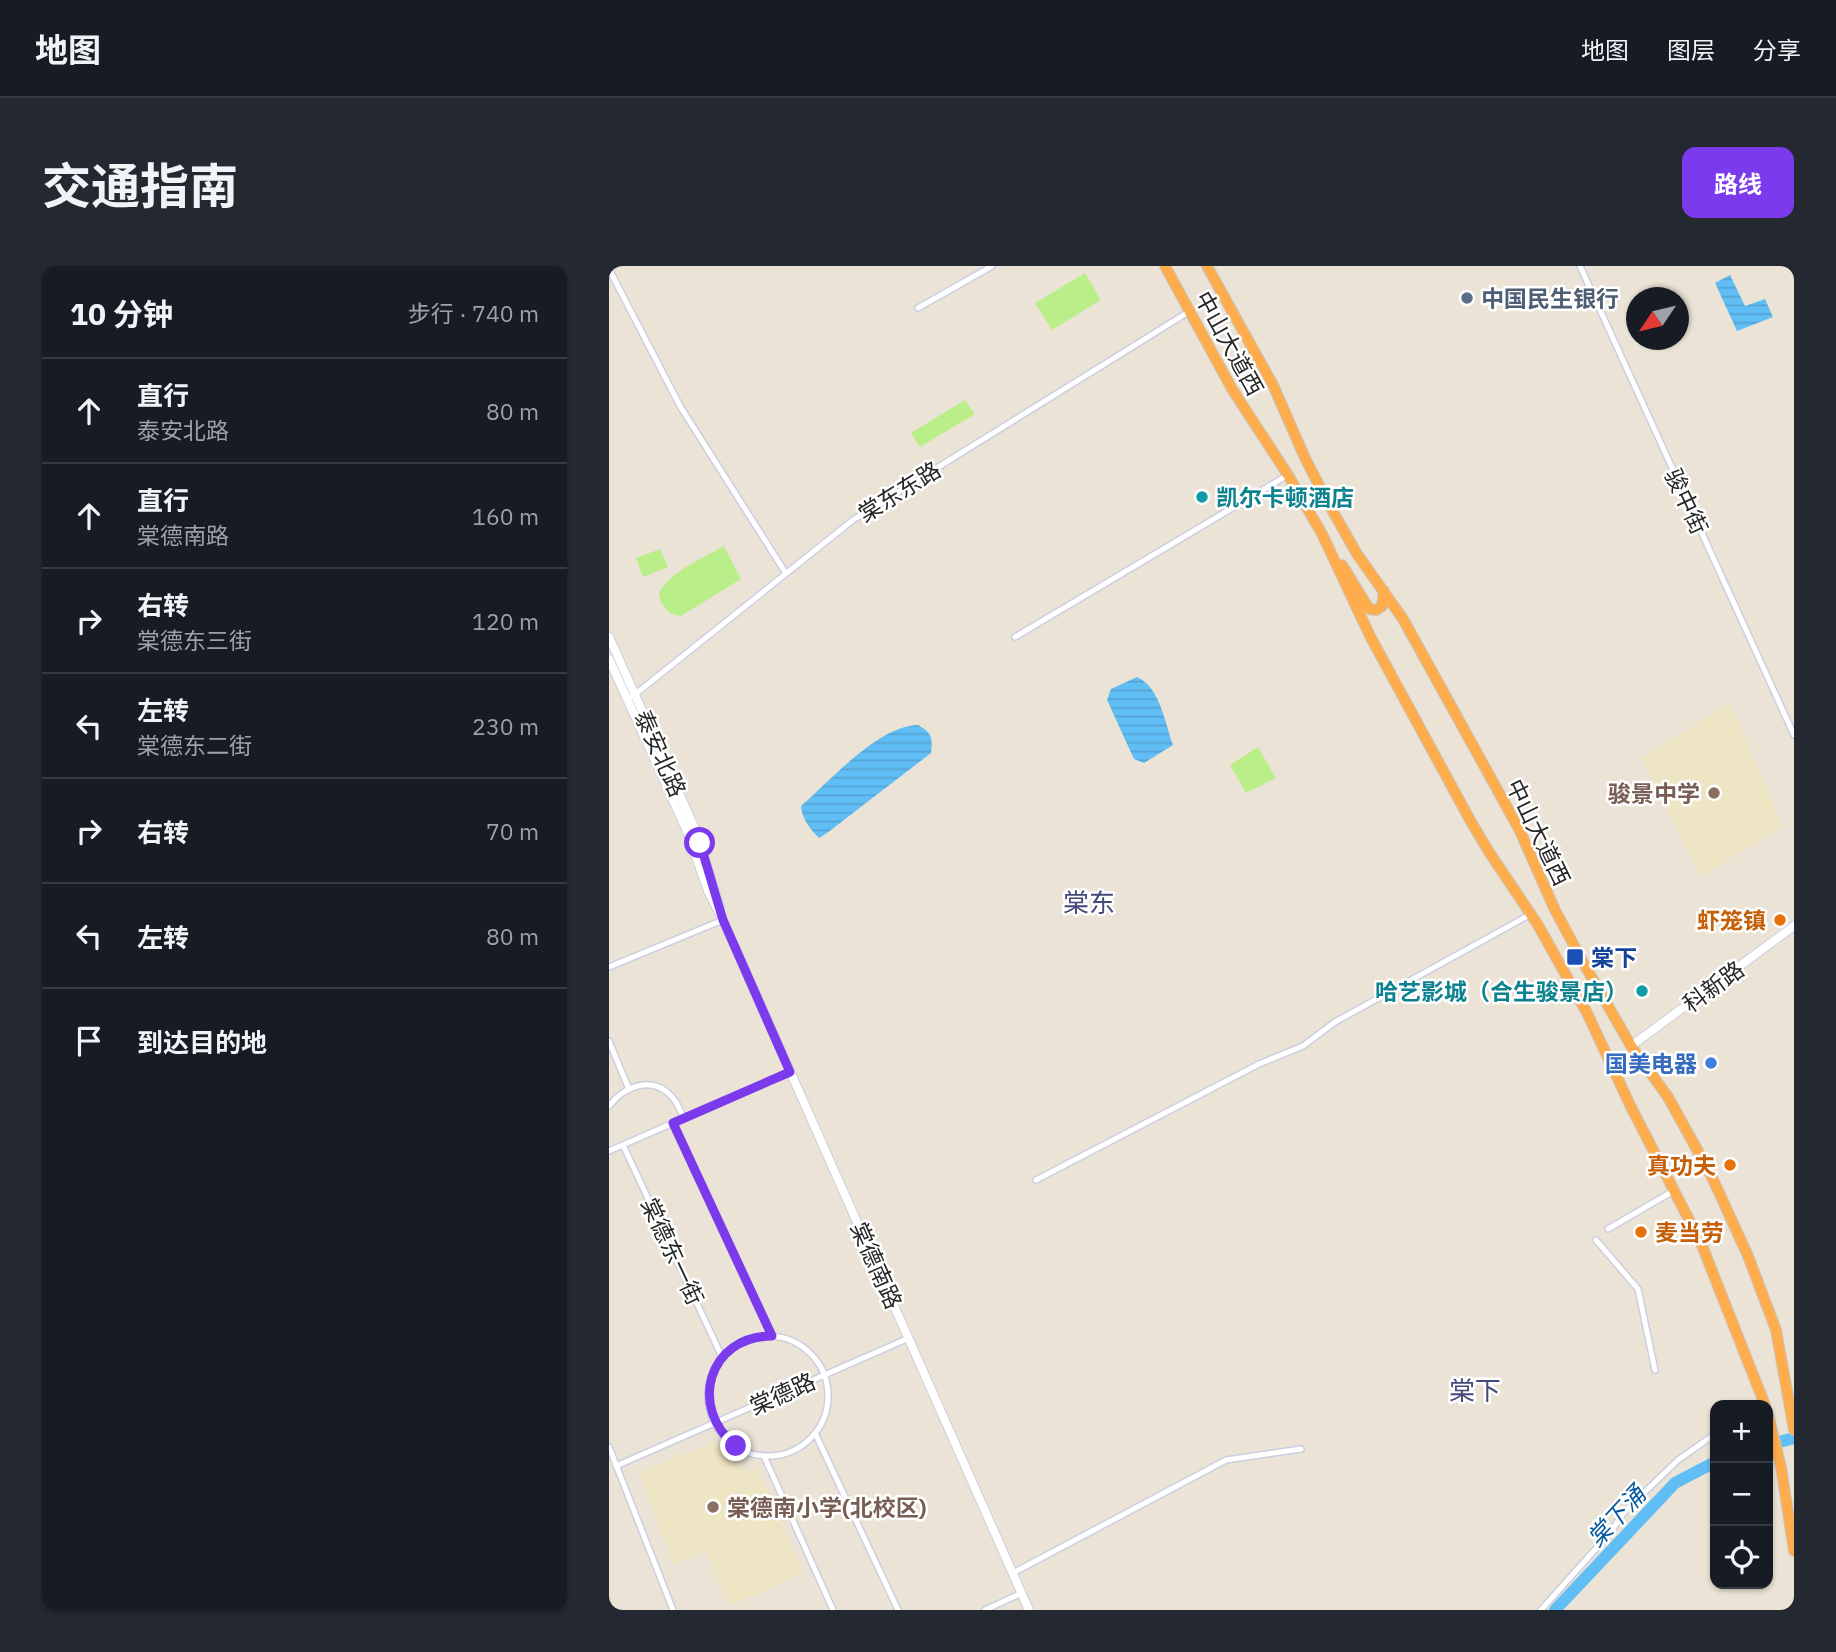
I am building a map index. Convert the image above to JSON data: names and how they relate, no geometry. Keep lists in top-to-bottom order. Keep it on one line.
{"streets":{"highway":["中山大道西"],"street":["棠东东路","骏中街","泰安北路","科新路","棠德东一街","棠德南路","棠德路"]},"crossings":[["中山大道西","棠东东路"],["中山大道西","科新路"],["棠东东路","泰安北路"],["泰安北路","棠德南路"],["棠德南路","棠德路"]],"districts":["棠东","棠下"],"water":["棠下涌"],"places":{"other":["中国民生银行","凯尔卡顿酒店","骏景中学","虾笼镇","哈艺影城（合生骏景店）","国美电器","真功夫","麦当劳","棠德南小学(北校区)"],"transit":["棠下"]},"north":"bottom left","page":{"header":"地图","nav":["地图","图层","分享"],"title":"交通指南","buttons":"路线","heading":["10 分钟","步行 · 740 m"],"list":[["直行","泰安北路","80 m"],["直行","棠德南路","160 m"],["右转","棠德东三街","120 m"],["左转","棠德东二街","230 m"],["右转","70 m"],["左转","80 m"],"到达目的地"],"map_buttons":["+","−"]}}
